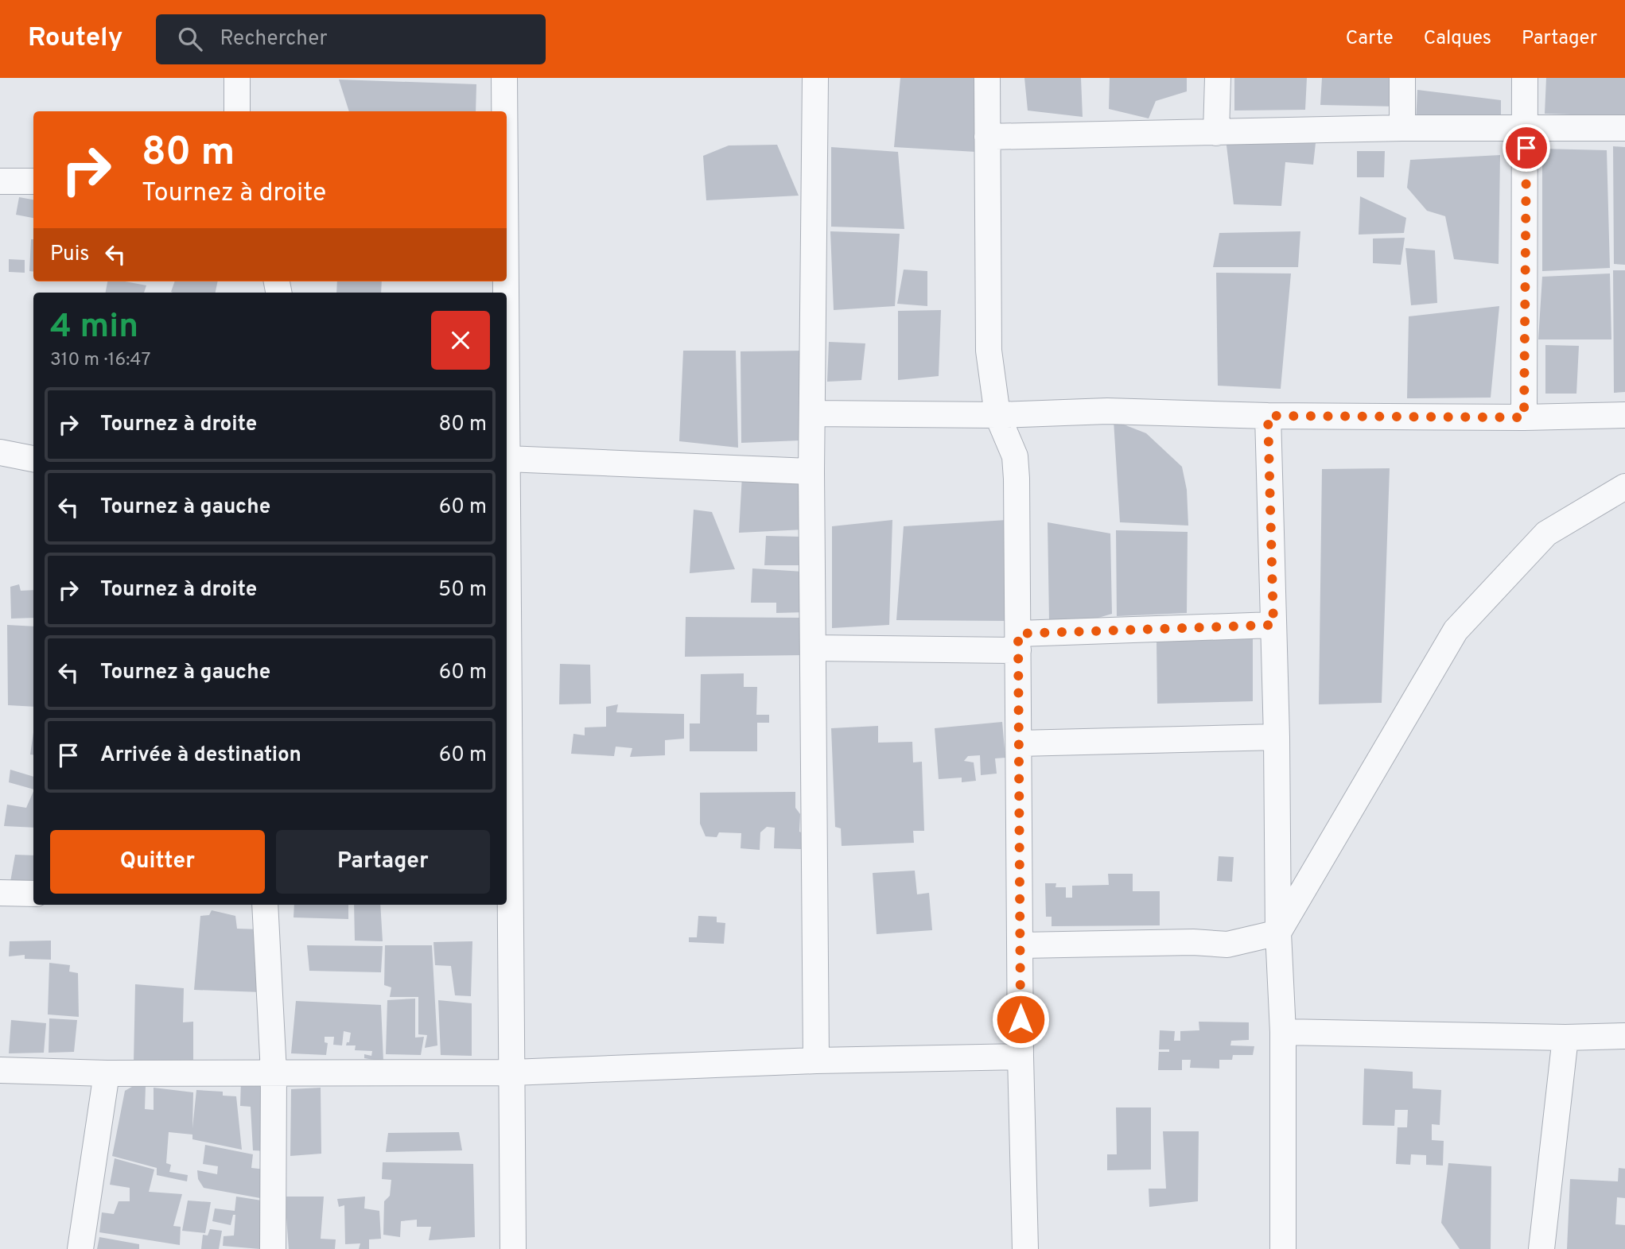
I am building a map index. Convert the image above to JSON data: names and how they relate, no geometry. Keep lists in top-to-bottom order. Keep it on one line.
{"page":{"header":"Routely","search":"Rechercher","nav":["Carte","Calques","Partager"],"turn":["80 m","Tournez à droite"],"then":"Puis","heading":["4 min","310 m · 16:47"],"list":[{"name":"Tournez à droite","value":"80 m"},{"name":"Tournez à gauche","value":"60 m"},{"name":"Tournez à droite","value":"50 m"},{"name":"Tournez à gauche","value":"60 m"},{"name":"Arrivée à destination","value":"60 m"}],"buttons":["Quitter","Partager"]}}
